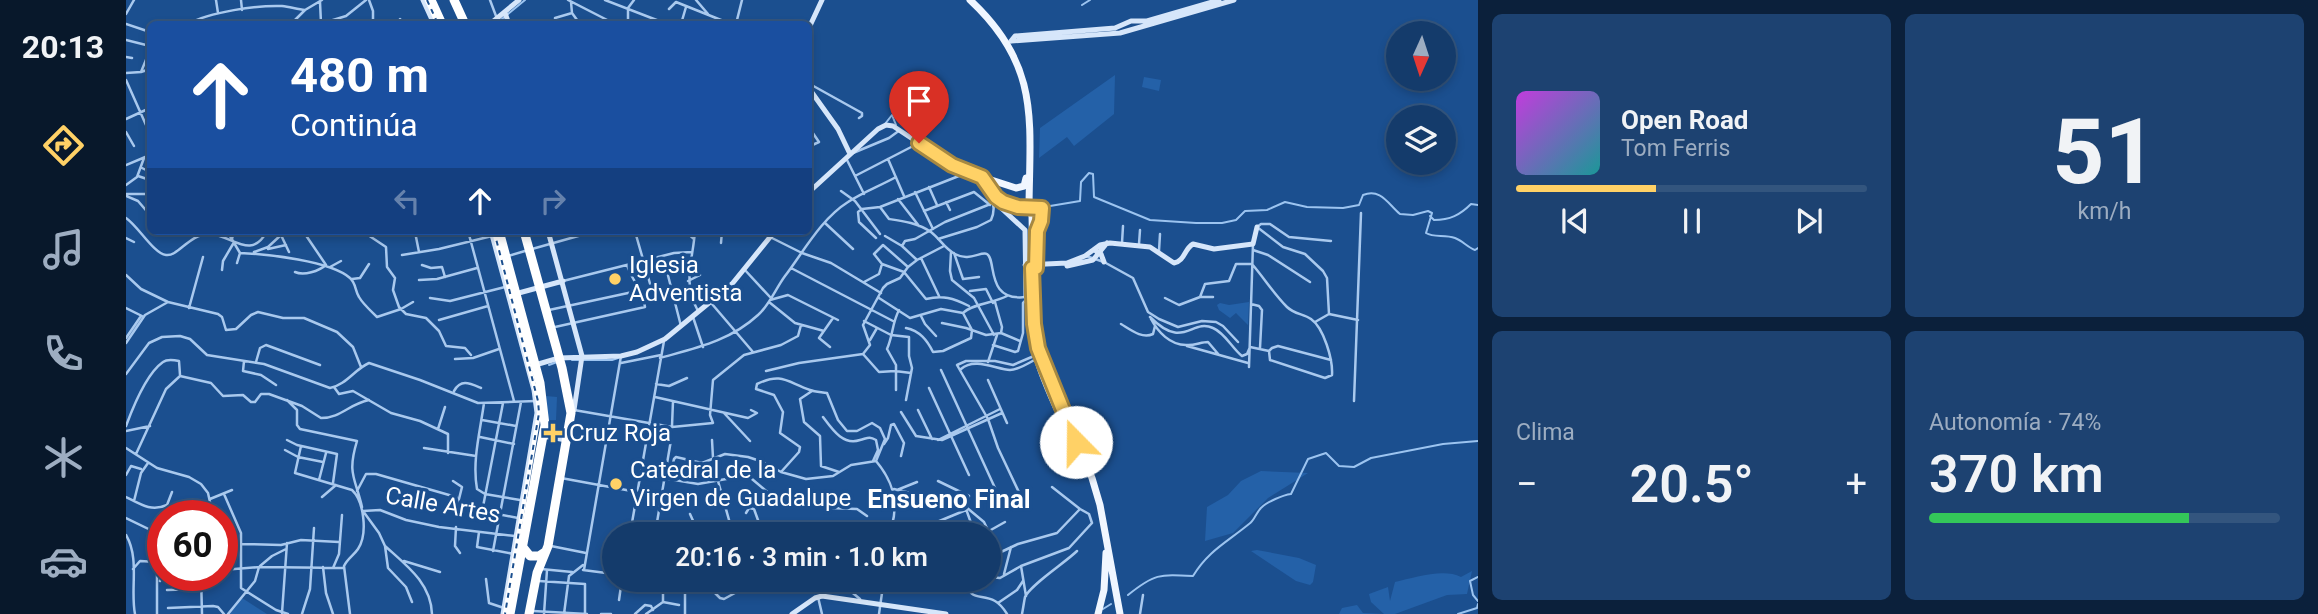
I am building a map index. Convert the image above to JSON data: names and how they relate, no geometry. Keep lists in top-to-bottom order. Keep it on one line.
{"streets":{"street":["Calle Artes"]},"districts":["Ensueno Final"],"places":{"other":["Iglesia Adventista","Catedral de la Virgen de Guadalupe"],"health":["Cruz Roja"]},"north":"bottom","page":{"tabs":"20:13","tile":[["51","km/h"],"Clima",["Autonomía · 74%","370 km"]],"turn":["480 m","Continúa"],"song":["Open Road","Tom Ferris"],"heat":["−","20.5°","+"],"limit":"60","trip":"20:16 · 3 min · 1.0 km"}}
